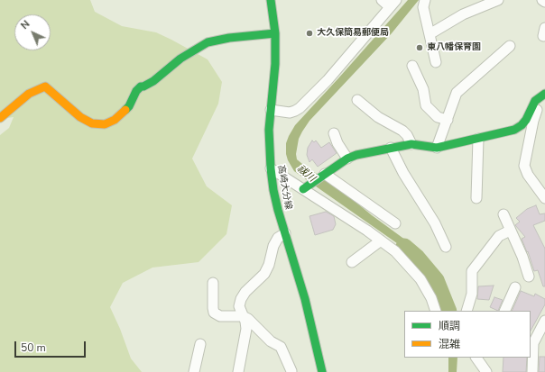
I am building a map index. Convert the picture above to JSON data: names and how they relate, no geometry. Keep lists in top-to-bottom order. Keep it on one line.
{"streets":{"street":["高崎大分線"]},"water":["祓川"],"places":["大久保簡易郵便局","東八幡保育園"],"legend":["順調","混雑"],"scale_bar":"50 m","north":"top left"}
